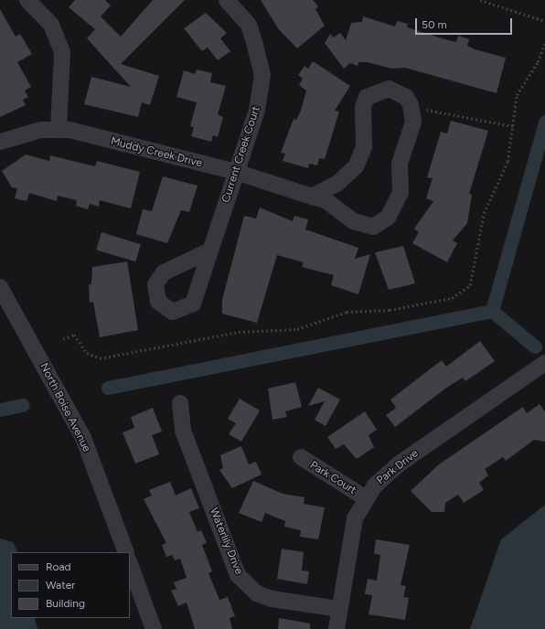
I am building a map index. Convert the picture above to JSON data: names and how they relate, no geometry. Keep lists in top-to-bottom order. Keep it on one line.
{"streets":{"street":["Muddy Creek Drive","Current Creek Court","North Boise Avenue","Park Drive","Park Court","Waterlily Drive"]},"crossings":[["Muddy Creek Drive","Current Creek Court"],["Park Drive","Park Court"],["Park Drive","Waterlily Drive"]],"legend":["Road","Water","Building"],"scale_bar":"50 m"}
